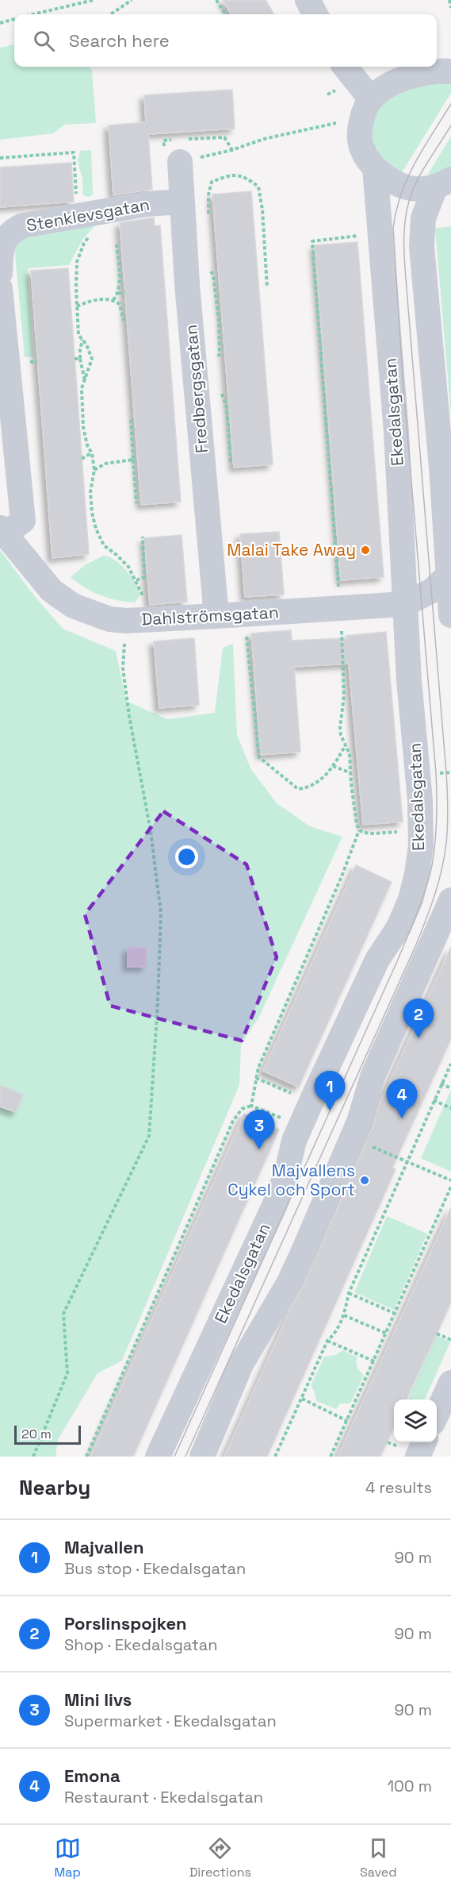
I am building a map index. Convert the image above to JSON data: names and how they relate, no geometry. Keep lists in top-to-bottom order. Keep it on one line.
{"streets":{"street":["Stenklevsgatan","Fredbergsgatan","Ekedalsgatan","Dahlströmsgatan"]},"crossings":[["Stenklevsgatan","Fredbergsgatan"],["Fredbergsgatan","Dahlströmsgatan"],["Ekedalsgatan","Dahlströmsgatan"]],"places":["Malai Take Away","Majvallens Cykel och Sport"],"scale_bar":"20 m","page":{"search":"Search here","pins":["2","1","4","3"],"scale":"20 m","heading":["Nearby","4 results"],"list":[{"mark":"1","name":"Majvallen","note":"Bus stop · Ekedalsgatan","value":"90 m"},{"mark":"2","name":"Porslinspojken","note":"Shop · Ekedalsgatan","value":"90 m"},{"mark":"3","name":"Mini livs","note":"Supermarket · Ekedalsgatan","value":"90 m"},{"mark":"4","name":"Emona","note":"Restaurant · Ekedalsgatan","value":"100 m"}],"nav":["Map","Directions","Saved"]}}
